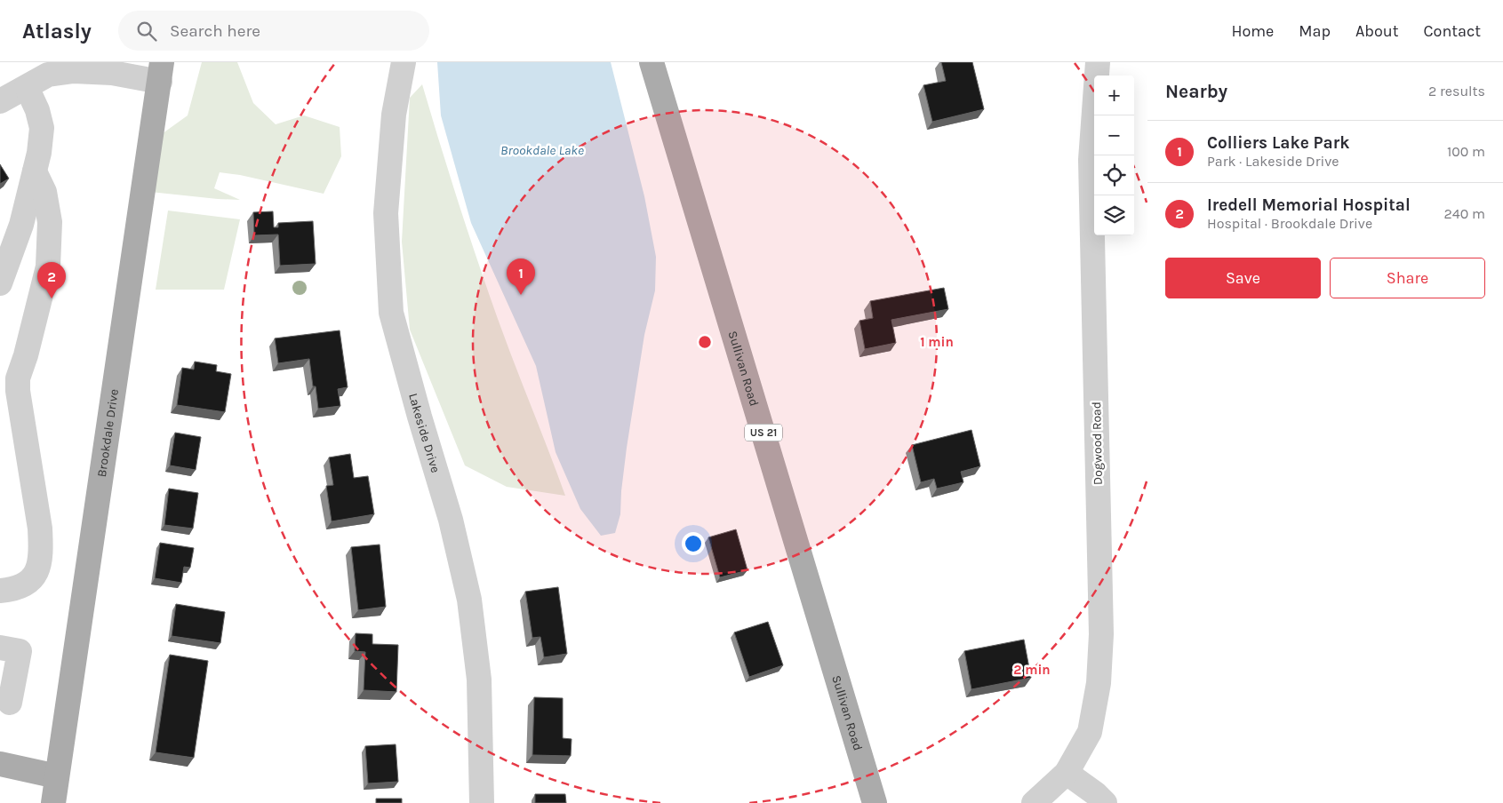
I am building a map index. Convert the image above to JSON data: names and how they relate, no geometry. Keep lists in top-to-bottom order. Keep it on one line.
{"streets":{"main road":["Sullivan Road","Brookdale Drive","US 21"],"street":["Lakeside Drive","Dogwood Road"]},"water":["Brookdale Lake"],"page":{"header":"Atlasly","search":"Search here","nav":["Home","Map","About","Contact"],"heading":["Nearby","2 results"],"map_buttons":["+","−"],"list":[{"mark":"1","name":"Colliers Lake Park","note":"Park · Lakeside Drive","value":"100 m"},{"mark":"2","name":"Iredell Memorial Hospital","note":"Hospital · Brookdale Drive","value":"240 m"}],"buttons":["Save","Share"],"pins":["1","2"]},"rings":["1 min","2 min"]}
